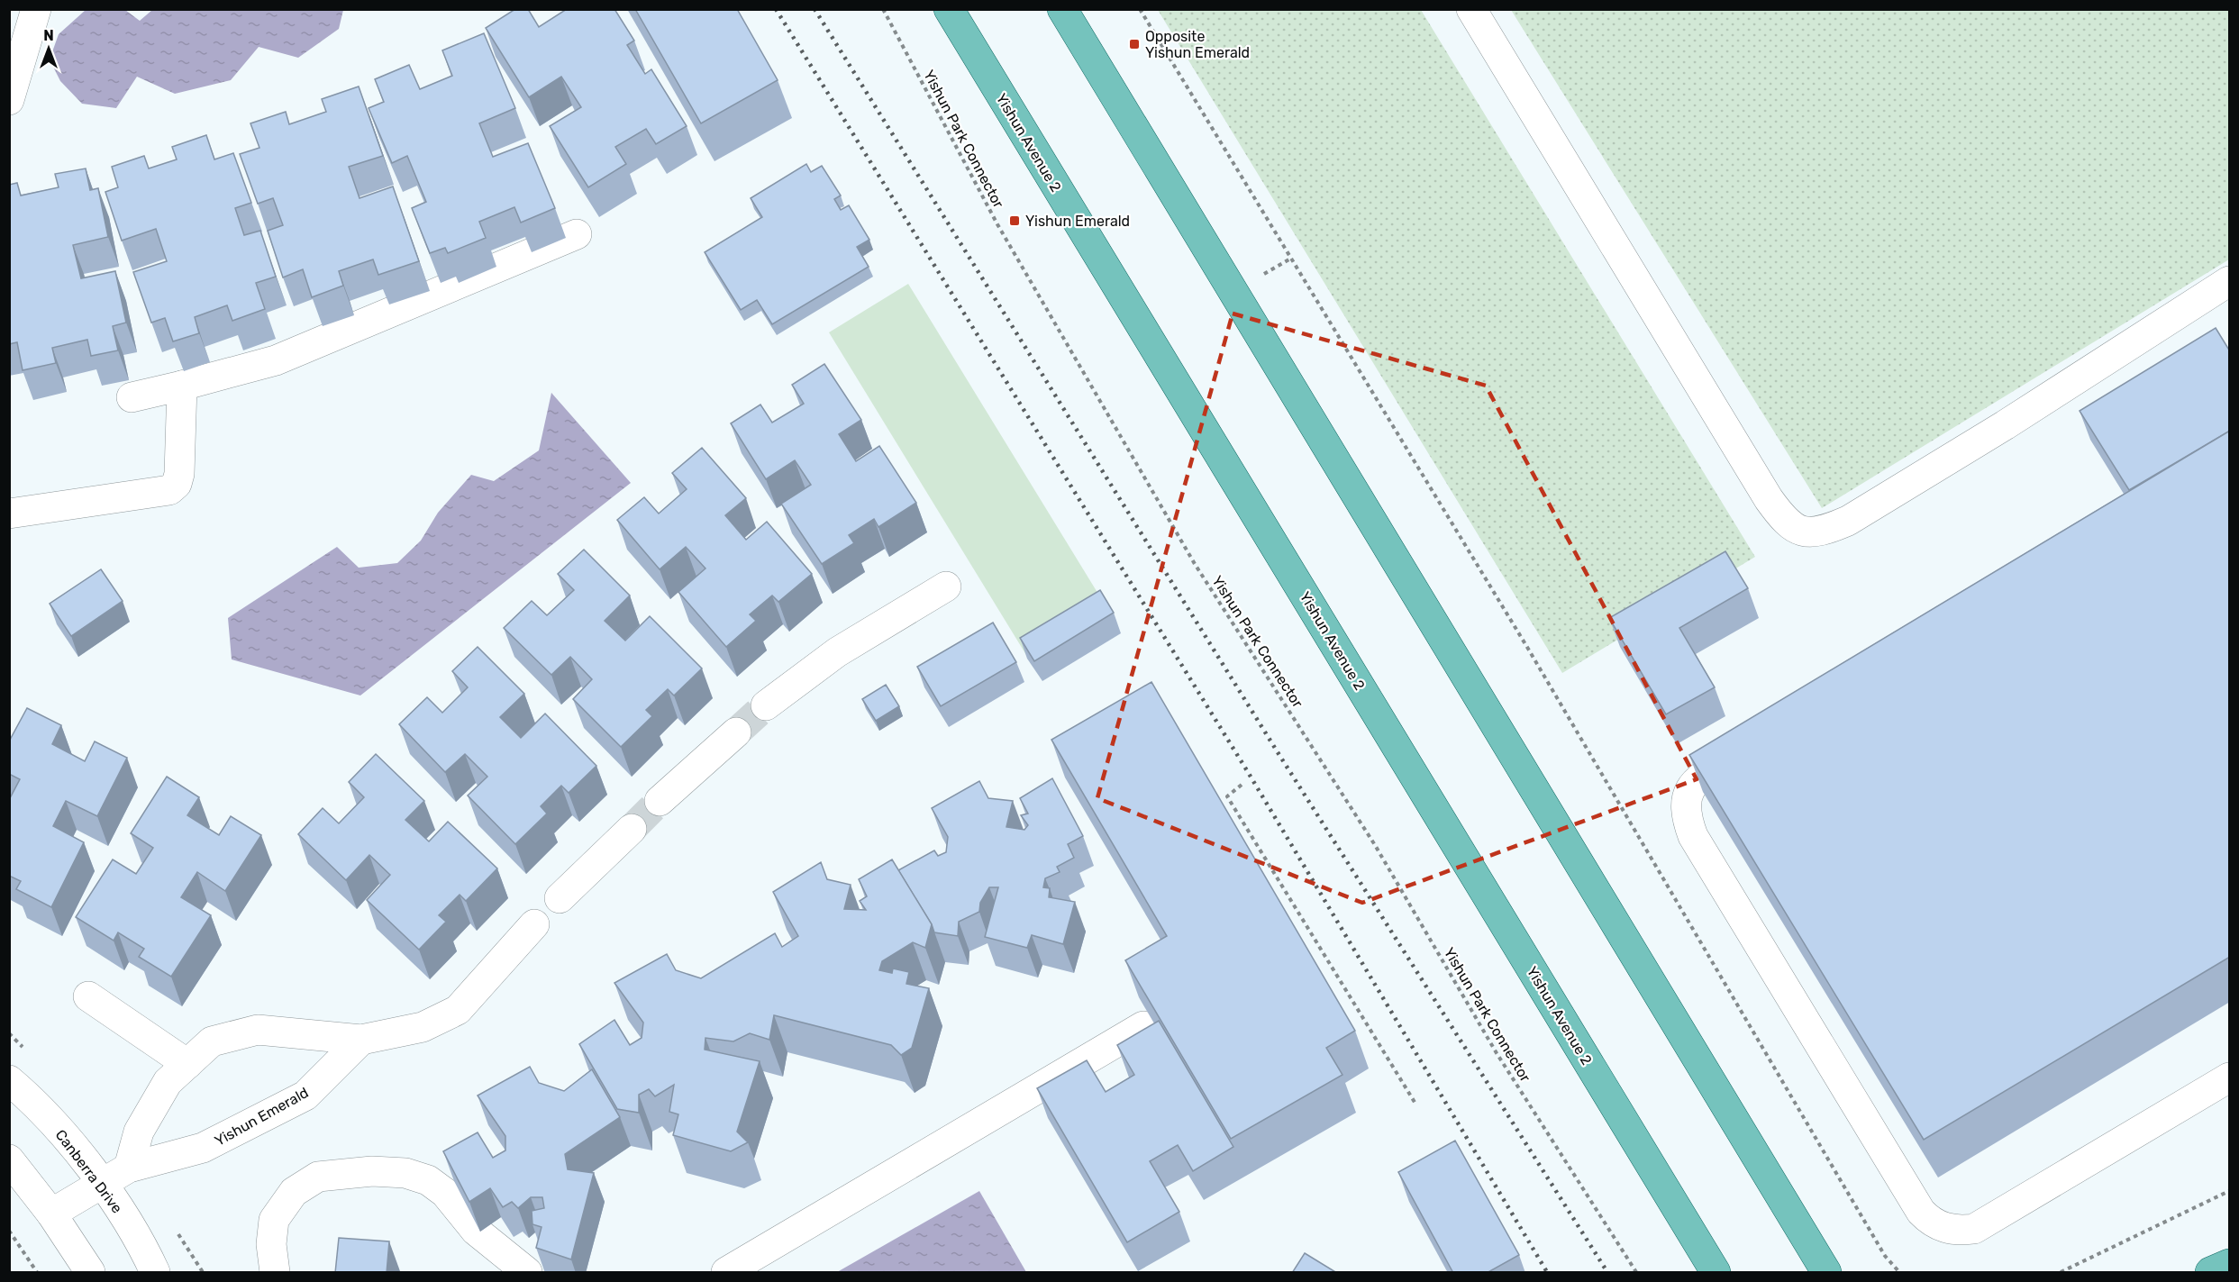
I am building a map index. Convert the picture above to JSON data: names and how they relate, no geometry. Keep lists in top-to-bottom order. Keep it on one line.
{"streets":{"main road":["Yishun Avenue 2"],"street":["Yishun Emerald","Canberra Drive"],"path":["Yishun Park Connector"]},"crossings":[["Yishun Emerald","Canberra Drive"]],"places":{"transit":["Opposite Yishun Emerald","Yishun Emerald"]},"north":"top"}
